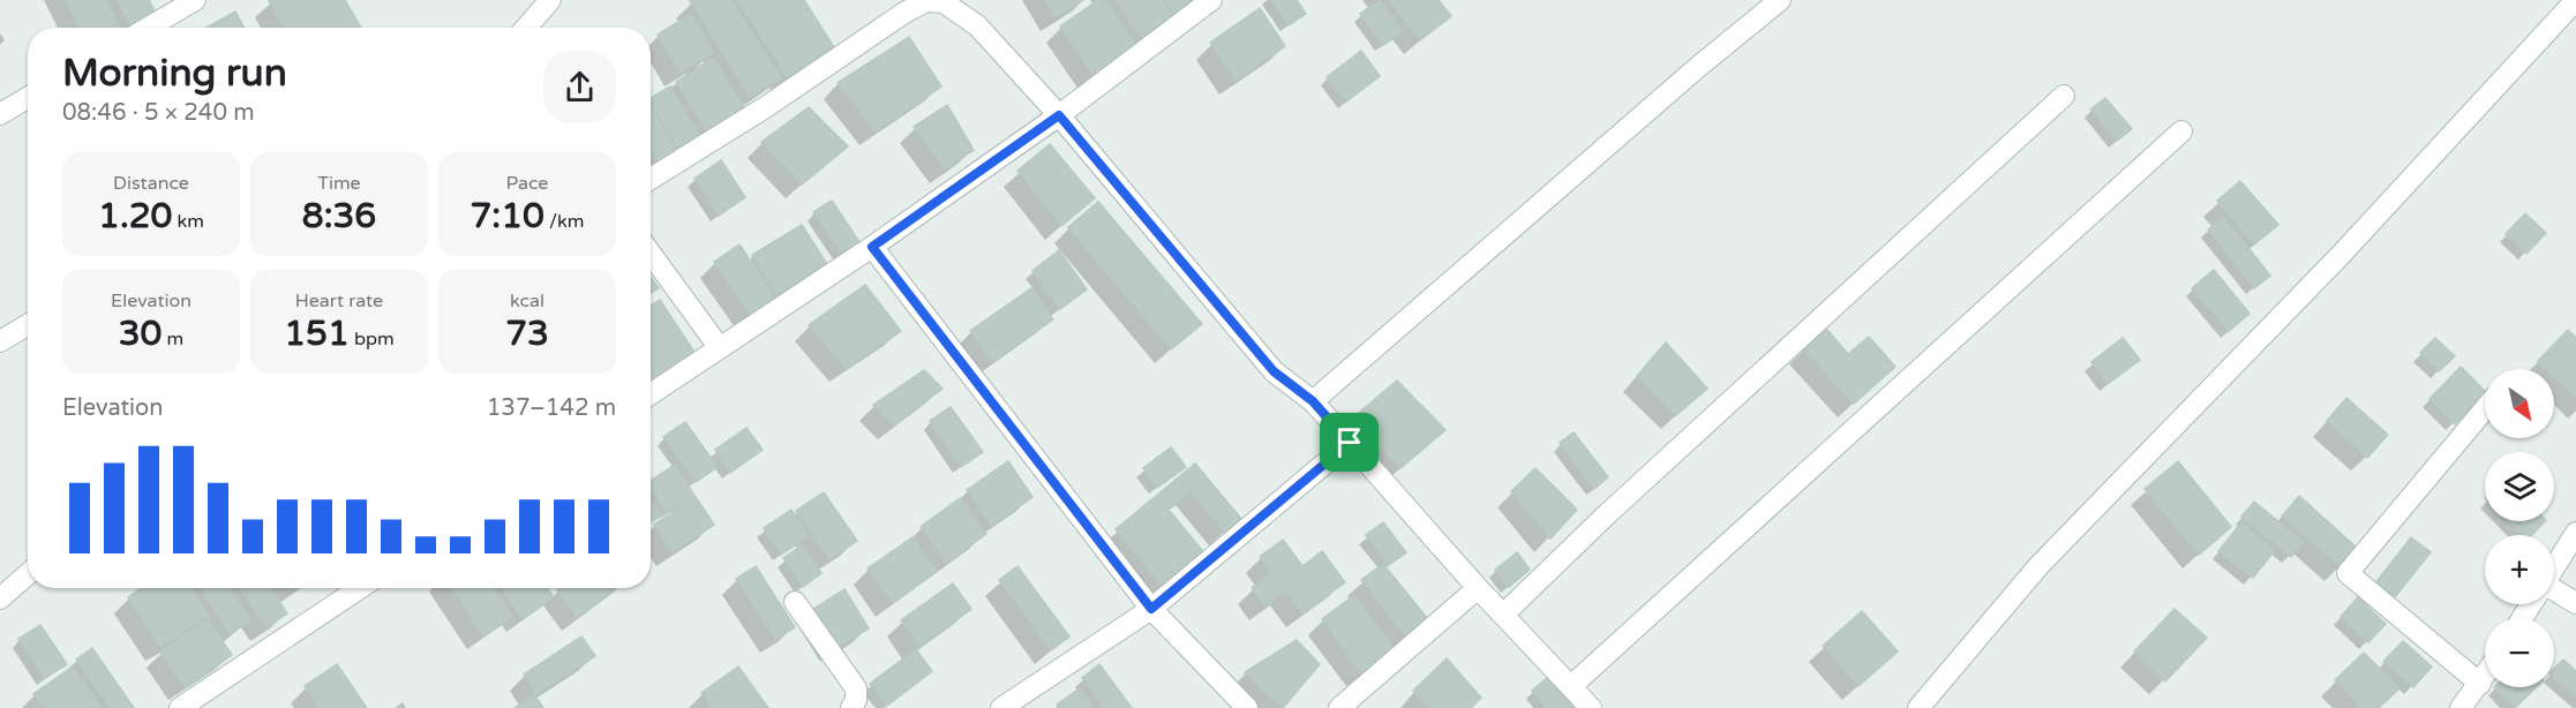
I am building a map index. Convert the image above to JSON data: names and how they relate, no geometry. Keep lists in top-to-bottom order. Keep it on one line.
{"north":"bottom right","page":{"heading":["Morning run","08:46 · 5 × 240 m"],"stats":[["Distance","1.20 km"],["Time","8:36"],["Pace","7:10 /km"],["Elevation","30 m"],["Heart rate","151 bpm"],["kcal","73"]],"map_buttons":["+","−"],"chart":["Elevation","137–142 m"]}}
